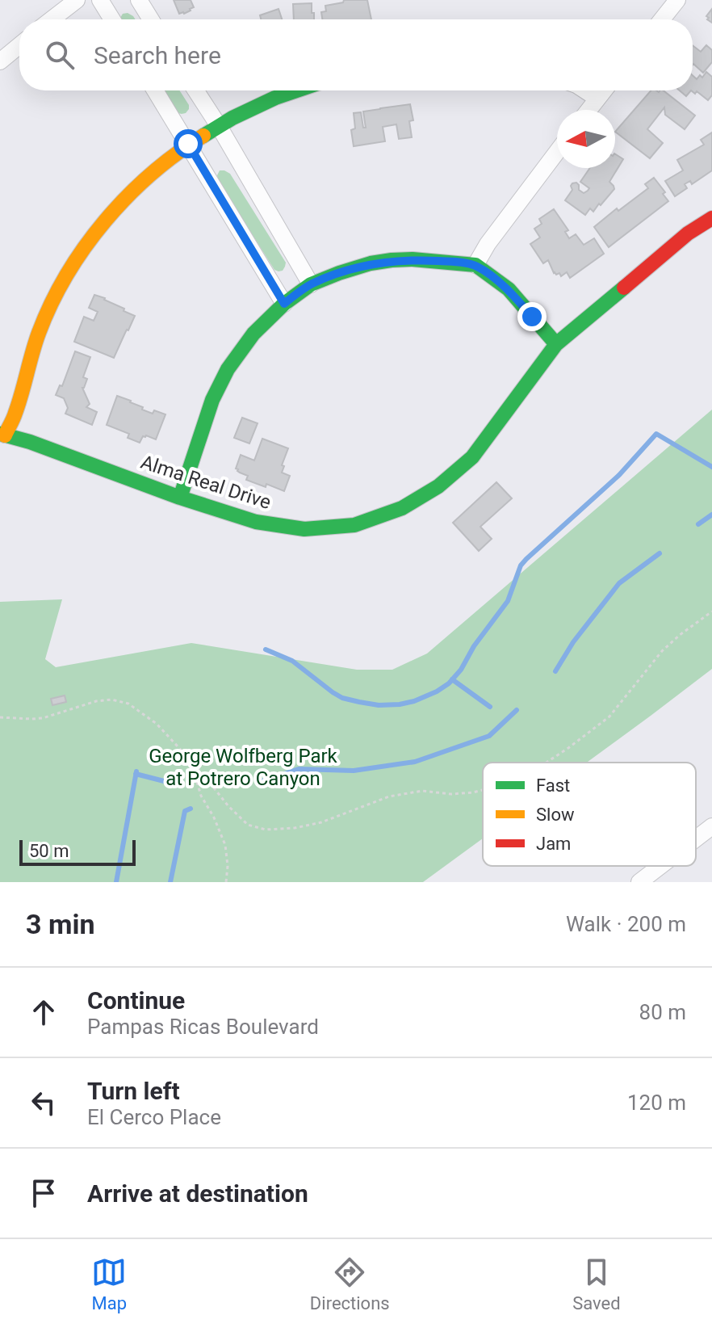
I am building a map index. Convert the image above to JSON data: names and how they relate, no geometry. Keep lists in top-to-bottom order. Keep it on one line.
{"streets":{"street":["Alma Real Drive"]},"parks":["George Wolfberg Park at Potrero Canyon"],"legend":["Fast","Slow","Jam"],"scale_bar":"50 m","north":"left","page":{"search":"Search here","scale":"50 m","heading":["3 min","Walk · 200 m"],"list":[["Continue","Pampas Ricas Boulevard","80 m"],["Turn left","El Cerco Place","120 m"],"Arrive at destination"],"nav":["Map","Directions","Saved"]}}
